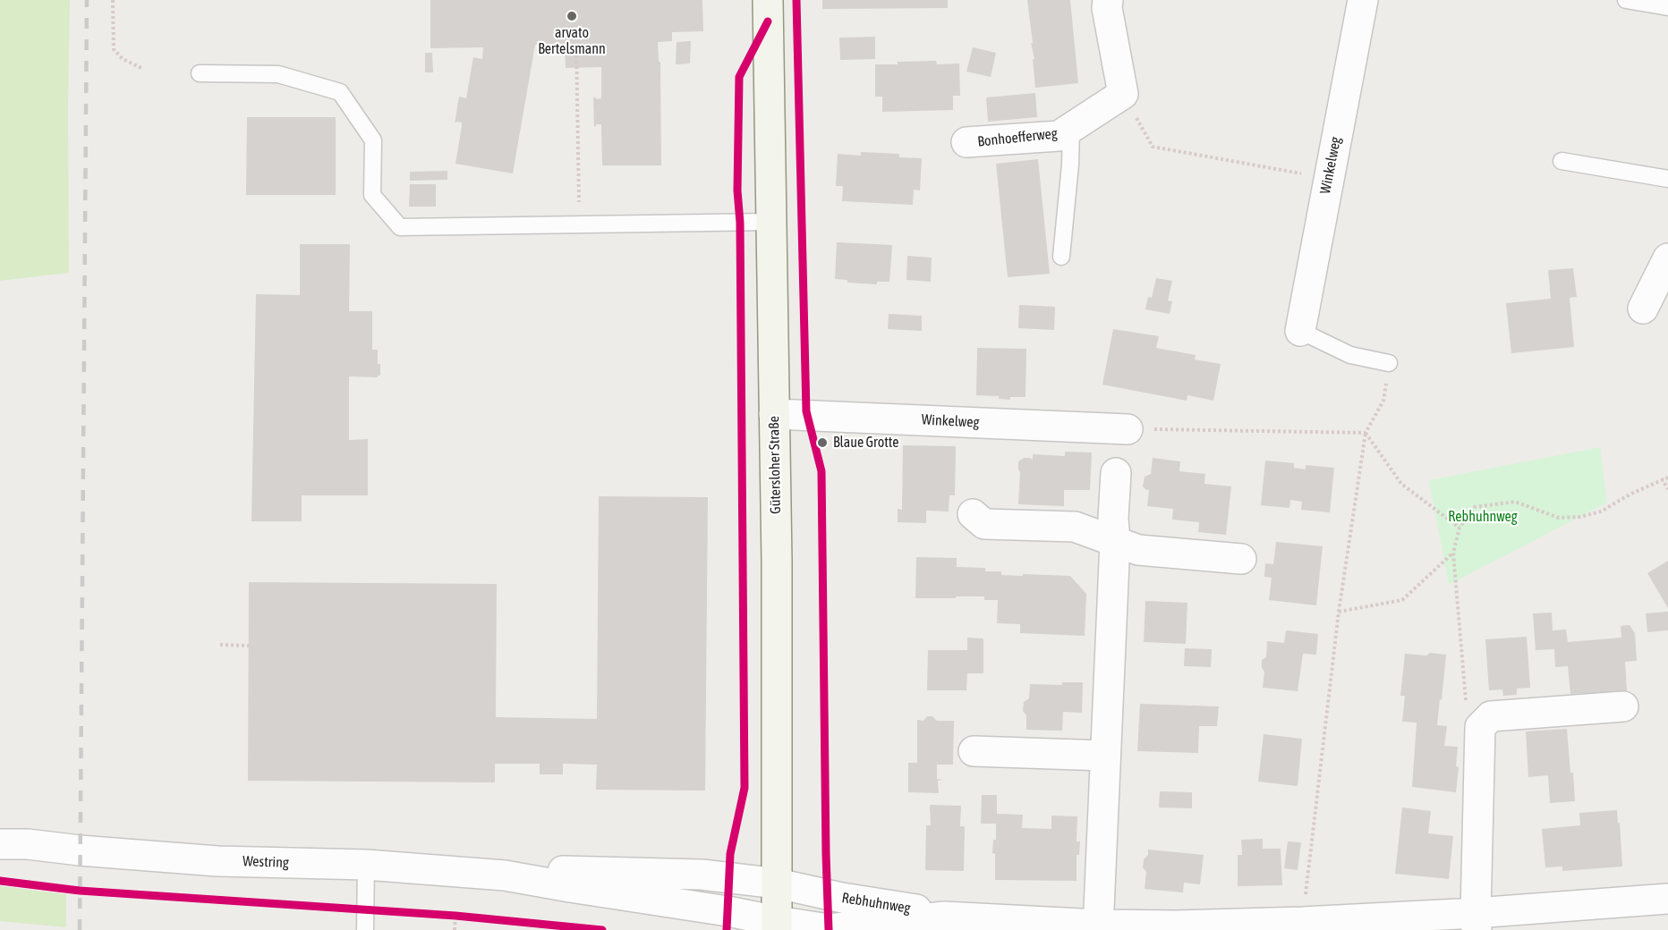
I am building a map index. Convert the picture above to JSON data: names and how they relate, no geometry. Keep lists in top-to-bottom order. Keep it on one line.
{"streets":{"main road":["Gütersloher Straße"],"street":["Bonhoefferweg","Winkelweg","Westring","Rebhuhnweg"]},"crossings":[["Winkelweg","Gütersloher Straße"],["Gütersloher Straße","Westring"],["Gütersloher Straße","Rebhuhnweg"],["Westring","Rebhuhnweg"]],"parks":["Rebhuhnweg"],"places":["arvato Bertelsmann","Blaue Grotte"]}
